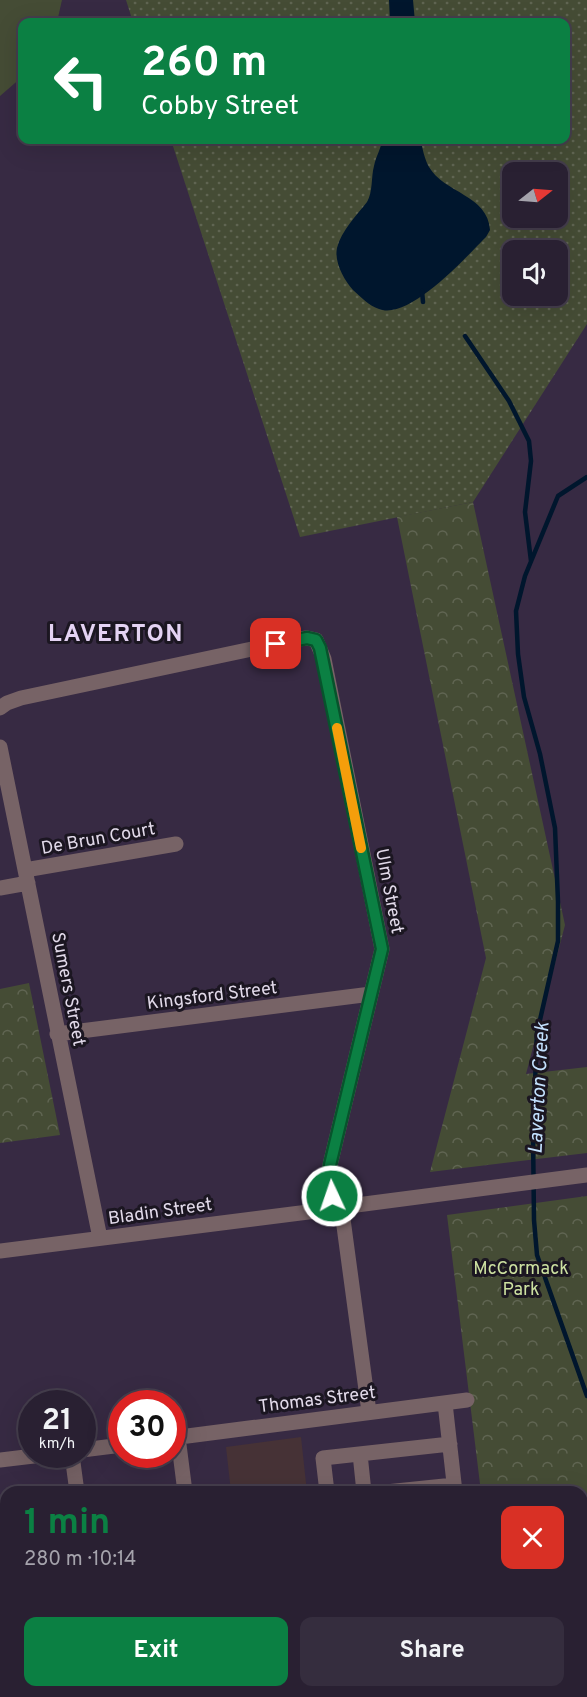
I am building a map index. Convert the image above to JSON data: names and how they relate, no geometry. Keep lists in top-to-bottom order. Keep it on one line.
{"streets":{"street":["De Brun Court","Ulm Street","Sumers Street","Kingsford Street","Bladin Street","Thomas Street"]},"crossings":[["De Brun Court","Sumers Street"],["Ulm Street","Kingsford Street"],["Ulm Street","Bladin Street"],["Sumers Street","Kingsford Street"],["Sumers Street","Bladin Street"]],"districts":["LAVERTON"],"water":["Laverton Creek"],"parks":["McCormack Park"],"north":"right","page":{"turn":["260 m","Cobby Street"],"speed":"21 km/h","limit":"30","heading":["1 min","280 m · 10:14"],"buttons":["Exit","Share"]}}
